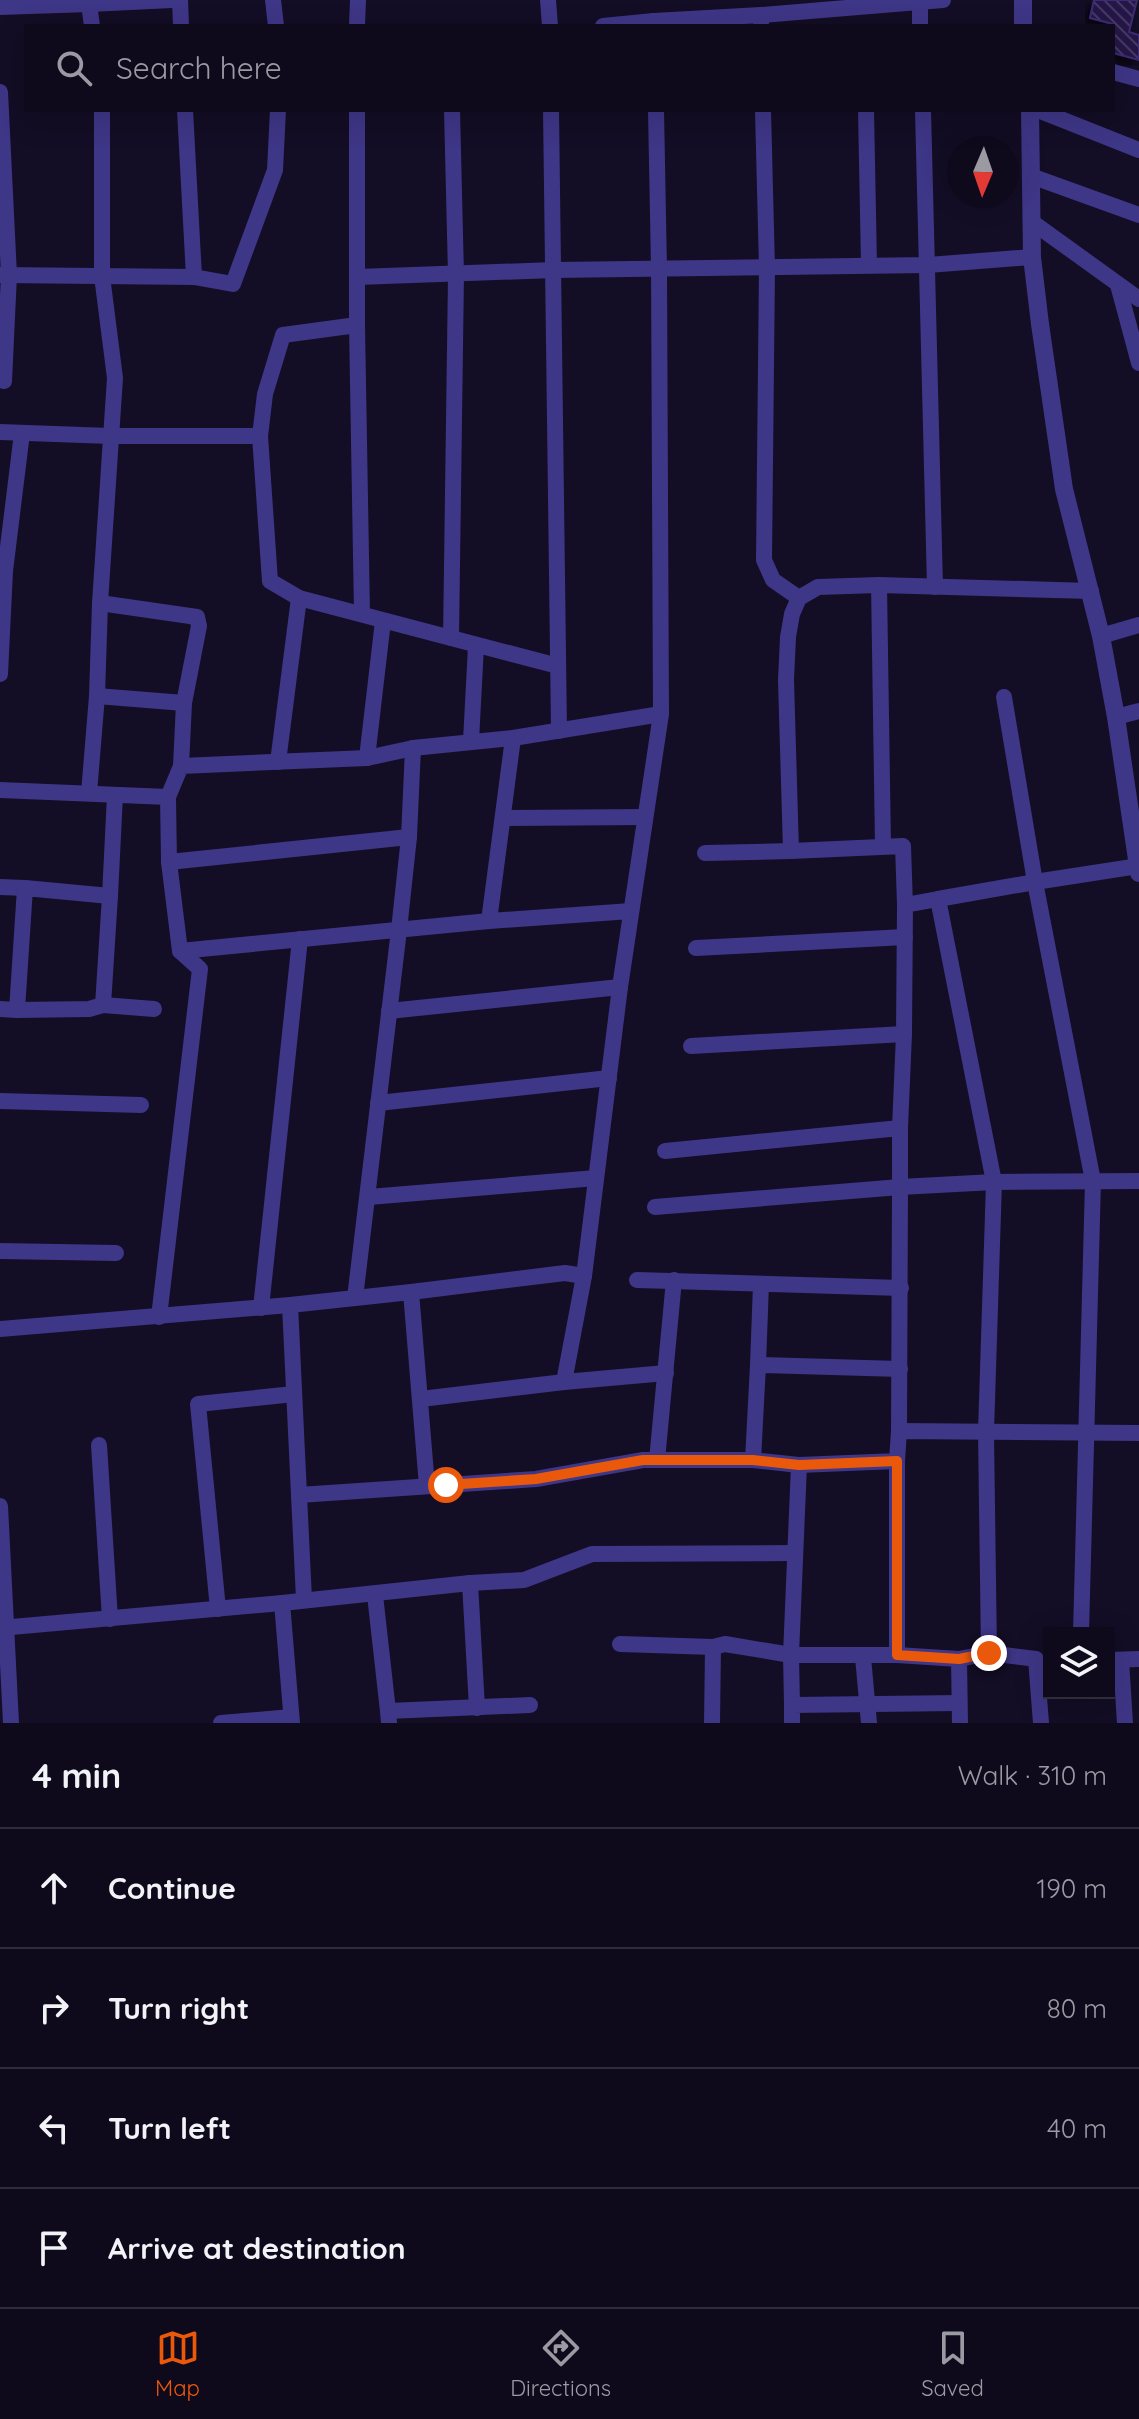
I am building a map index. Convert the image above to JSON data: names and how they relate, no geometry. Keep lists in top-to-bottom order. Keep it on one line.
{"north":"bottom","page":{"search":"Search here","heading":["4 min","Walk · 310 m"],"list":[["Continue","190 m"],["Turn right","80 m"],["Turn left","40 m"],"Arrive at destination"],"nav":["Map","Directions","Saved"]}}
